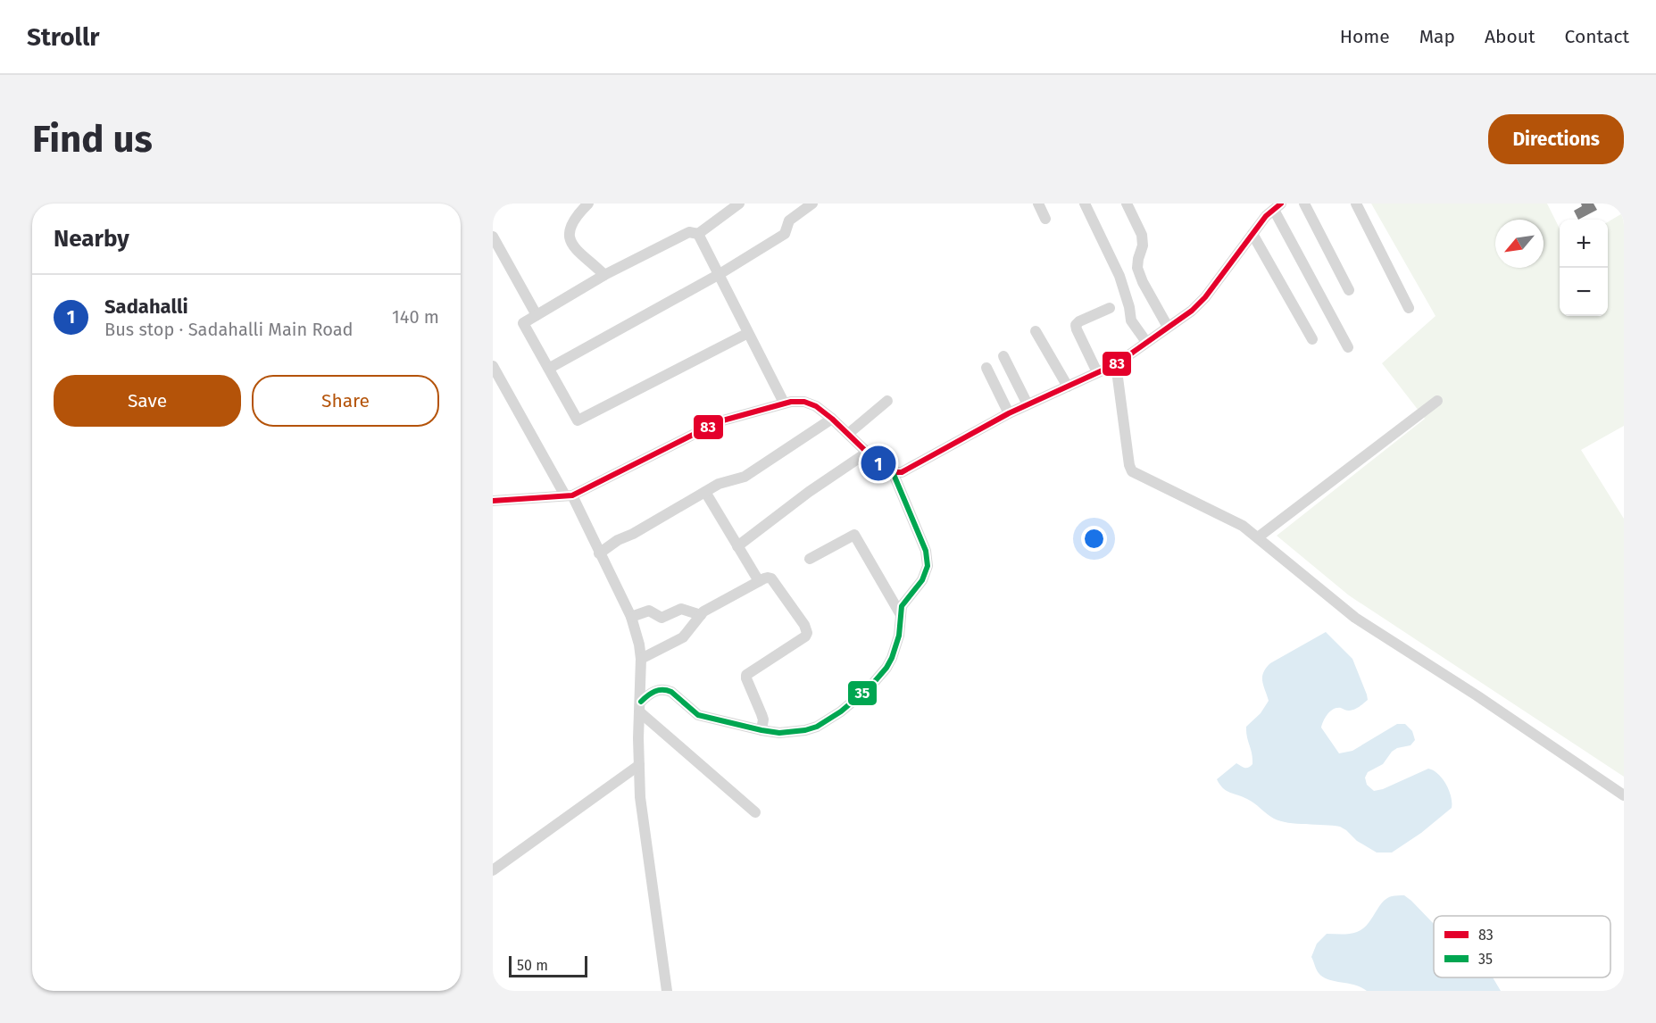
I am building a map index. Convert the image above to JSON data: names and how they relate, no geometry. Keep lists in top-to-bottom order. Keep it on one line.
{"lines":["transit line 83","transit line 35"],"legend":["83","35"],"scale_bar":"50 m","north":"bottom left","page":{"header":"Strollr","nav":["Home","Map","About","Contact"],"buttons":["Directions",["Save","Share"]],"title":"Find us","heading":"Nearby","map_buttons":["+","−"],"list":[{"mark":"1","name":"Sadahalli","note":"Bus stop · Sadahalli Main Road","value":"140 m"}],"pins":"1","scale":"50 m"}}
